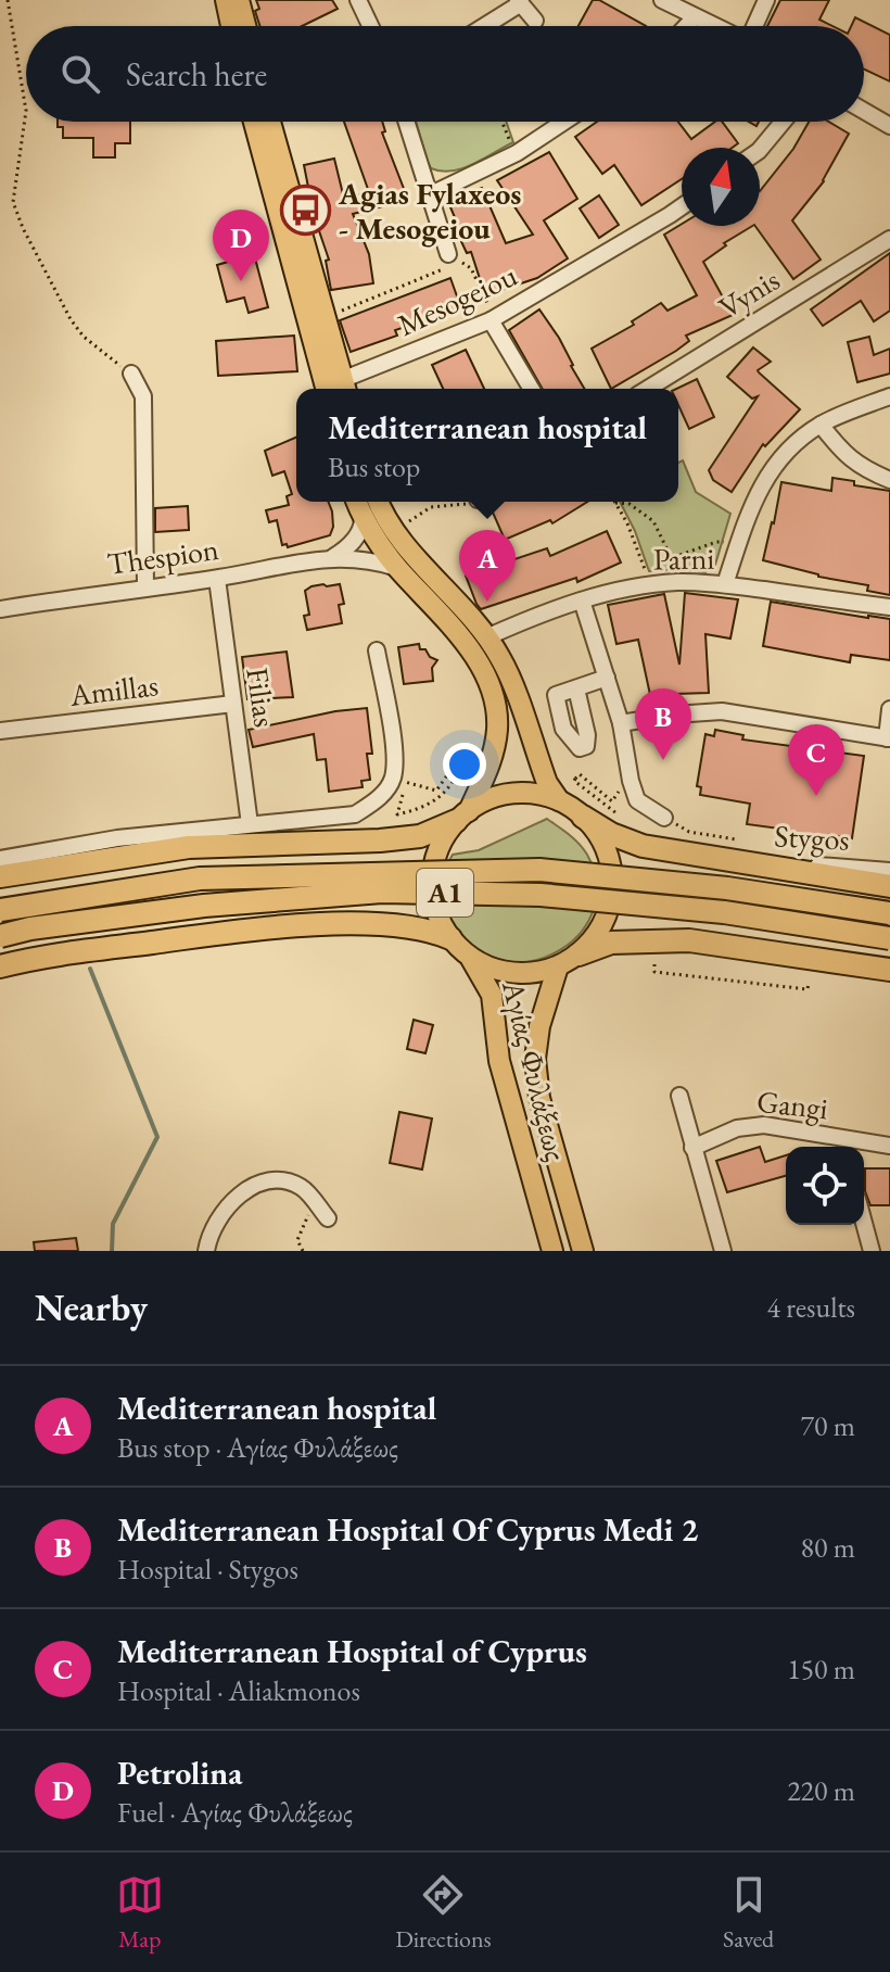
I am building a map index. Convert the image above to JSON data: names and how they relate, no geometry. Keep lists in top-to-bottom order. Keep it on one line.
{"streets":{"highway":["A1"],"main road":["Αγίας Φυλάξεως"],"street":["Vynis","Mesogeiou","Thespion","Parni","Amillas","Filias","Stygos","Gangi"]},"crossings":[["Thespion","Filias"],["Amillas","Filias"]],"places":{"bus stop":["Agias Fylaxeos - Mesogeiou"]},"north":"top","page":{"search":"Search here","pins":["D","A","B","C"],"popup":["Mediterranean hospital","Bus stop"],"heading":["Nearby","4 results"],"list":[{"mark":"A","name":"Mediterranean hospital","note":"Bus stop · Αγίας Φυλάξεως","value":"70 m"},{"mark":"B","name":"Mediterranean Hospital Of Cyprus Medi 2","note":"Hospital · Stygos","value":"80 m"},{"mark":"C","name":"Mediterranean Hospital of Cyprus","note":"Hospital · Aliakmonos","value":"150 m"},{"mark":"D","name":"Petrolina","note":"Fuel · Αγίας Φυλάξεως","value":"220 m"}],"nav":["Map","Directions","Saved"]}}
